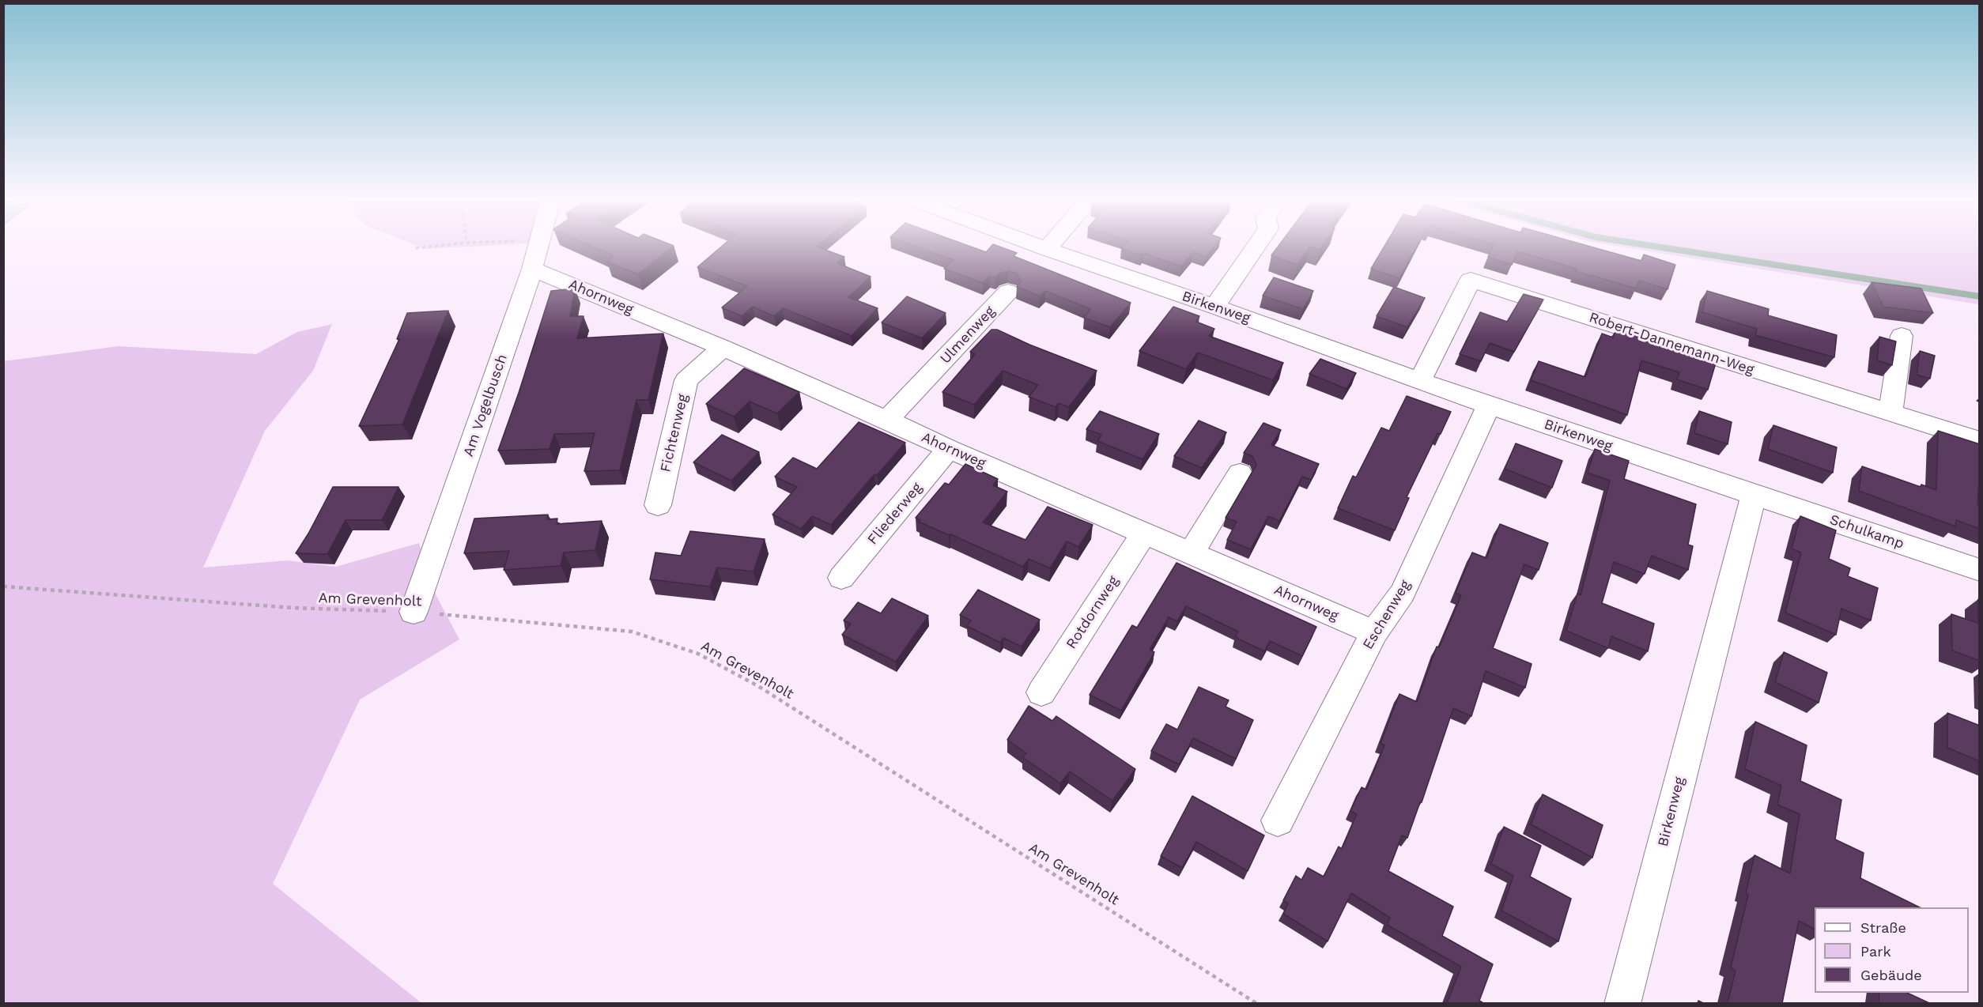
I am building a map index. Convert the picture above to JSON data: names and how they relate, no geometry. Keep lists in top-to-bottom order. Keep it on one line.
{"streets":{"street":["Ahornweg","Birkenweg","Ulmenweg","Robert-Dannemann-Weg","Am Vogelbusch","Fichtenweg","Fliederweg","Schulkamp","Rotdornweg","Eschenweg"],"path":["Am Grevenholt"]},"crossings":[["Ahornweg","Ulmenweg"],["Ahornweg","Am Vogelbusch"],["Ahornweg","Fichtenweg"],["Ahornweg","Fliederweg"],["Ahornweg","Rotdornweg"],["Ahornweg","Eschenweg"],["Birkenweg","Robert-Dannemann-Weg"],["Birkenweg","Schulkamp"],["Birkenweg","Eschenweg"],["Am Vogelbusch","Am Grevenholt"]],"legend":["Straße","Park","Gebäude"]}
